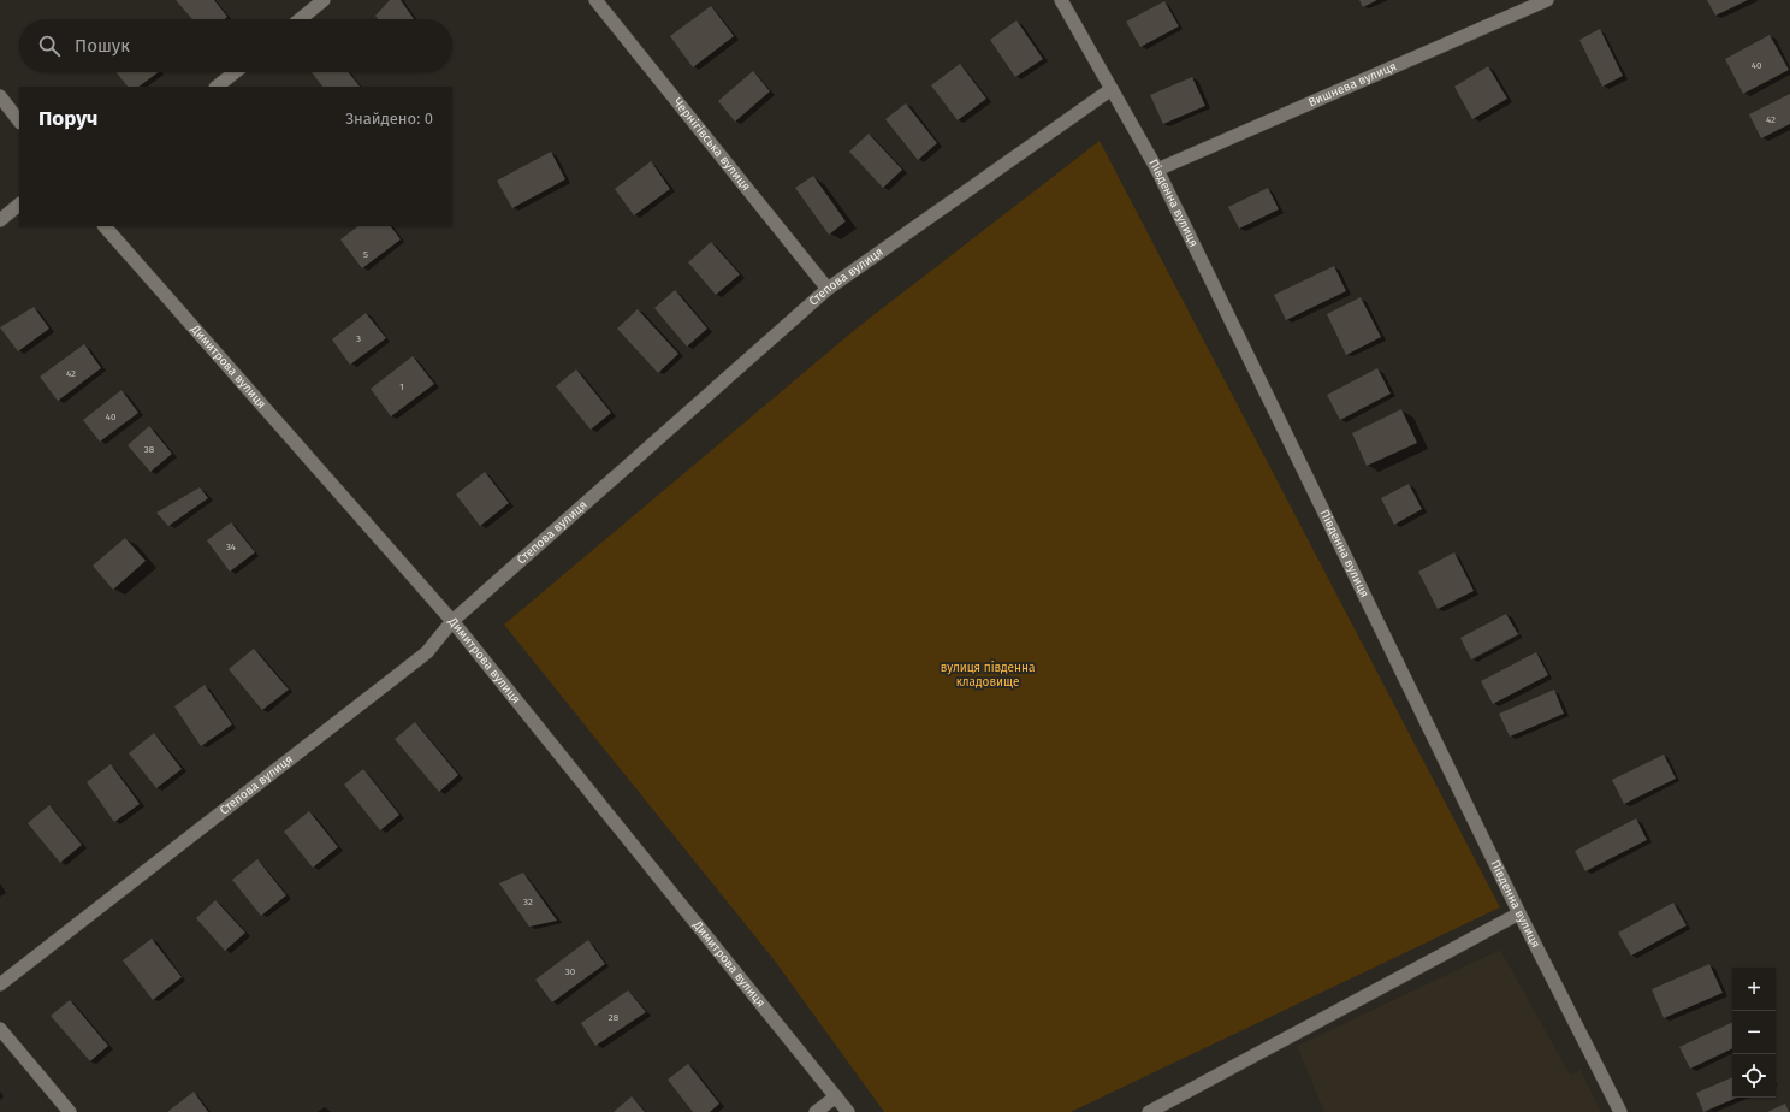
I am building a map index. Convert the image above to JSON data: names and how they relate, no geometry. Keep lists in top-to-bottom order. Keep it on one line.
{"streets":{"street":["Вишнева вулиця","Чернігівська вулиця","Південна вулиця","Степова вулиця","Димитрова вулиця"]},"crossings":[["Вишнева вулиця","Південна вулиця"],["Чернігівська вулиця","Степова вулиця"],["Південна вулиця","Степова вулиця"],["Степова вулиця","Димитрова вулиця"]],"parks":["вулиця південна кладовище"],"house_numbers":["40","42","5","3","42","1","40","38","34","32","30","28"],"page":{"search":"Пошук","heading":["Поруч","Знайдено: 0"],"map_buttons":["+","−"]}}
